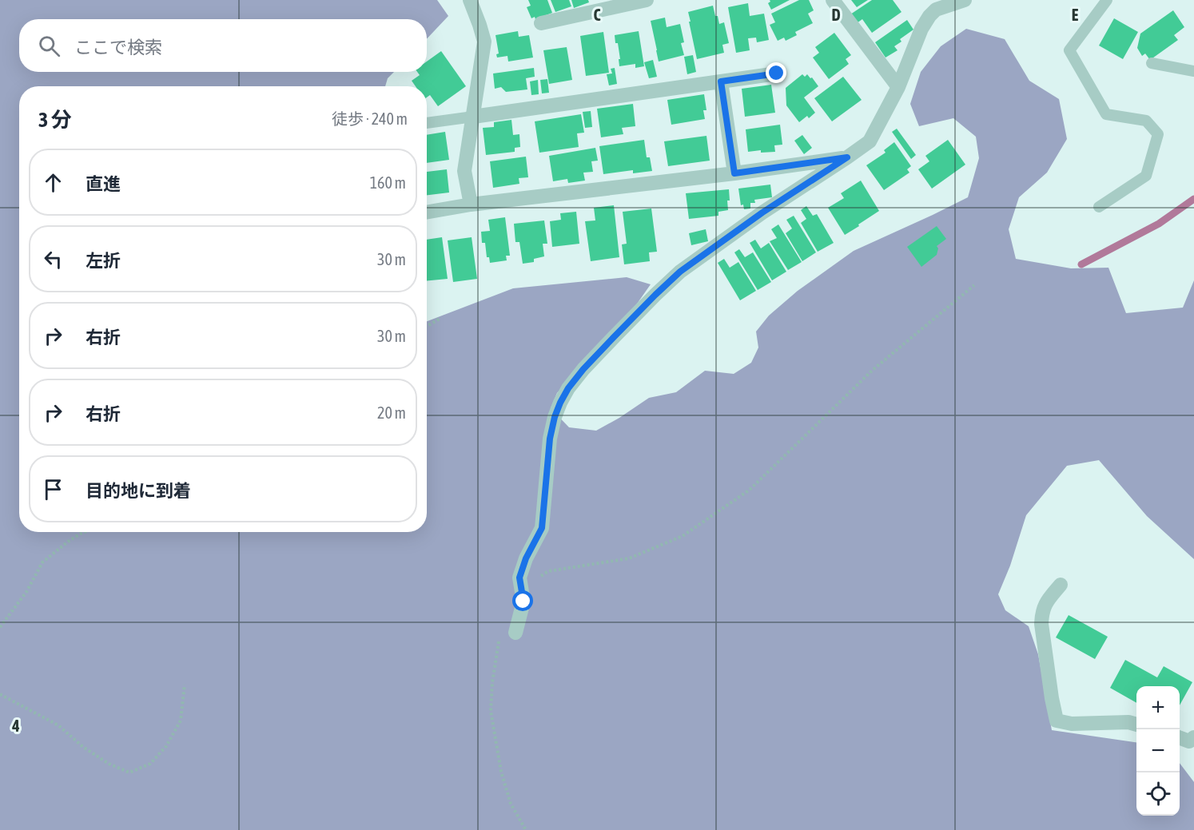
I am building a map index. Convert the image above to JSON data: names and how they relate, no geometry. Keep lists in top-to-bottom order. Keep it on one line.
{"page":{"search":"ここで検索","heading":["3 分","徒歩 · 240 m"],"list":[["直進","160 m"],["左折","30 m"],["右折","30 m"],["右折","20 m"],"目的地に到着"],"map_buttons":["+","−"]},"grid":{"columns":["C","D","E"],"rows":["4"]}}
